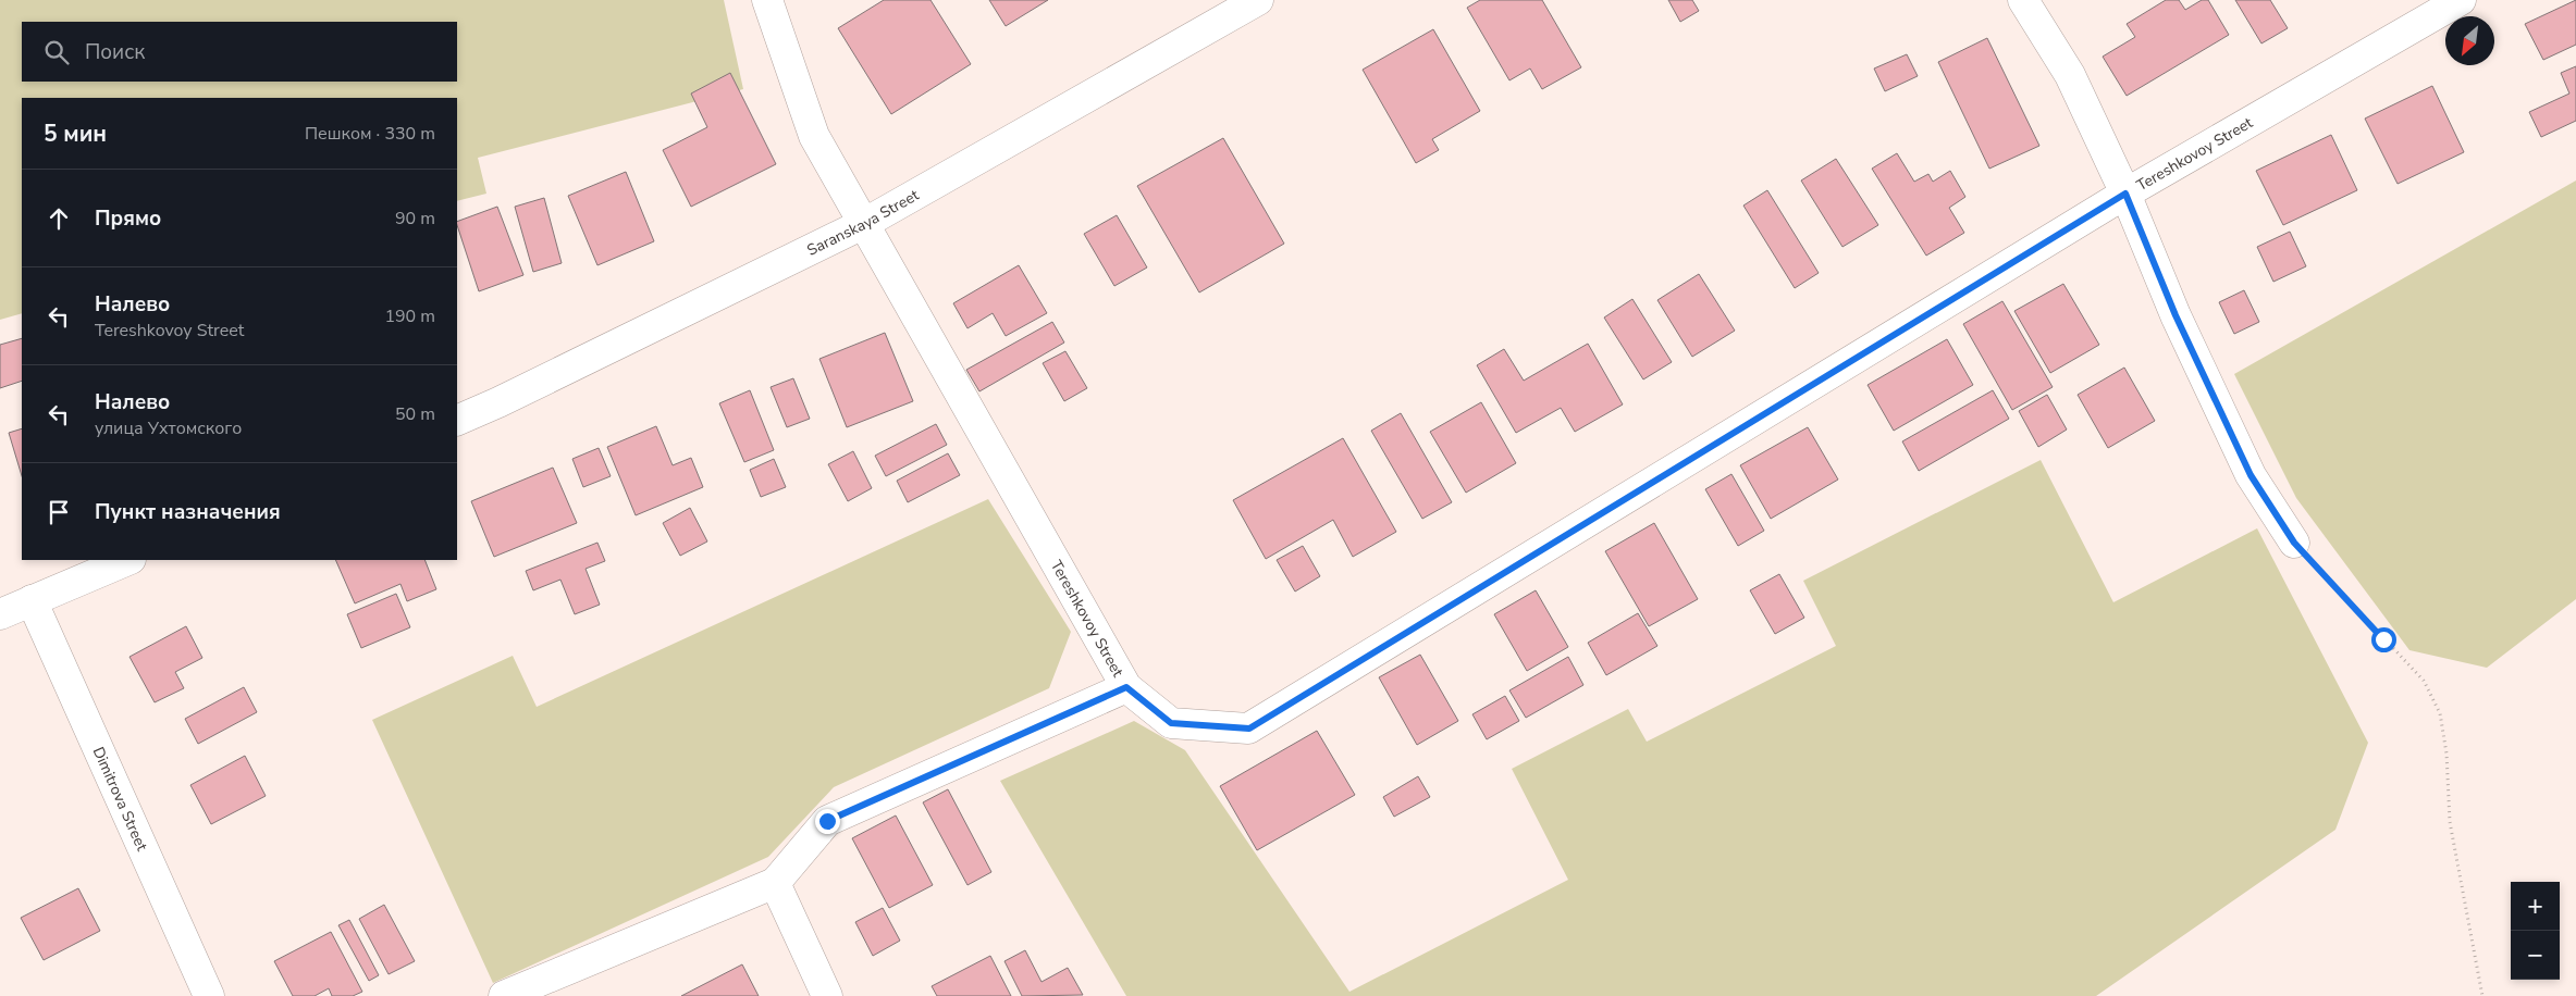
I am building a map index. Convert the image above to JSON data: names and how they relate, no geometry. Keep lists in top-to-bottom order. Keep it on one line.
{"streets":{"street":["Tereshkovoy Street","Saranskaya Street","Dimitrova Street"]},"crossings":[["Tereshkovoy Street","Saranskaya Street"]],"north":"bottom left","page":{"search":"Поиск","heading":["5 мин","Пешком · 330 m"],"list":[["Прямо","90 m"],["Налево","Tereshkovoy Street","190 m"],["Налево","улица Ухтомского","50 m"],"Пункт назначения"],"map_buttons":["+","−"]}}
